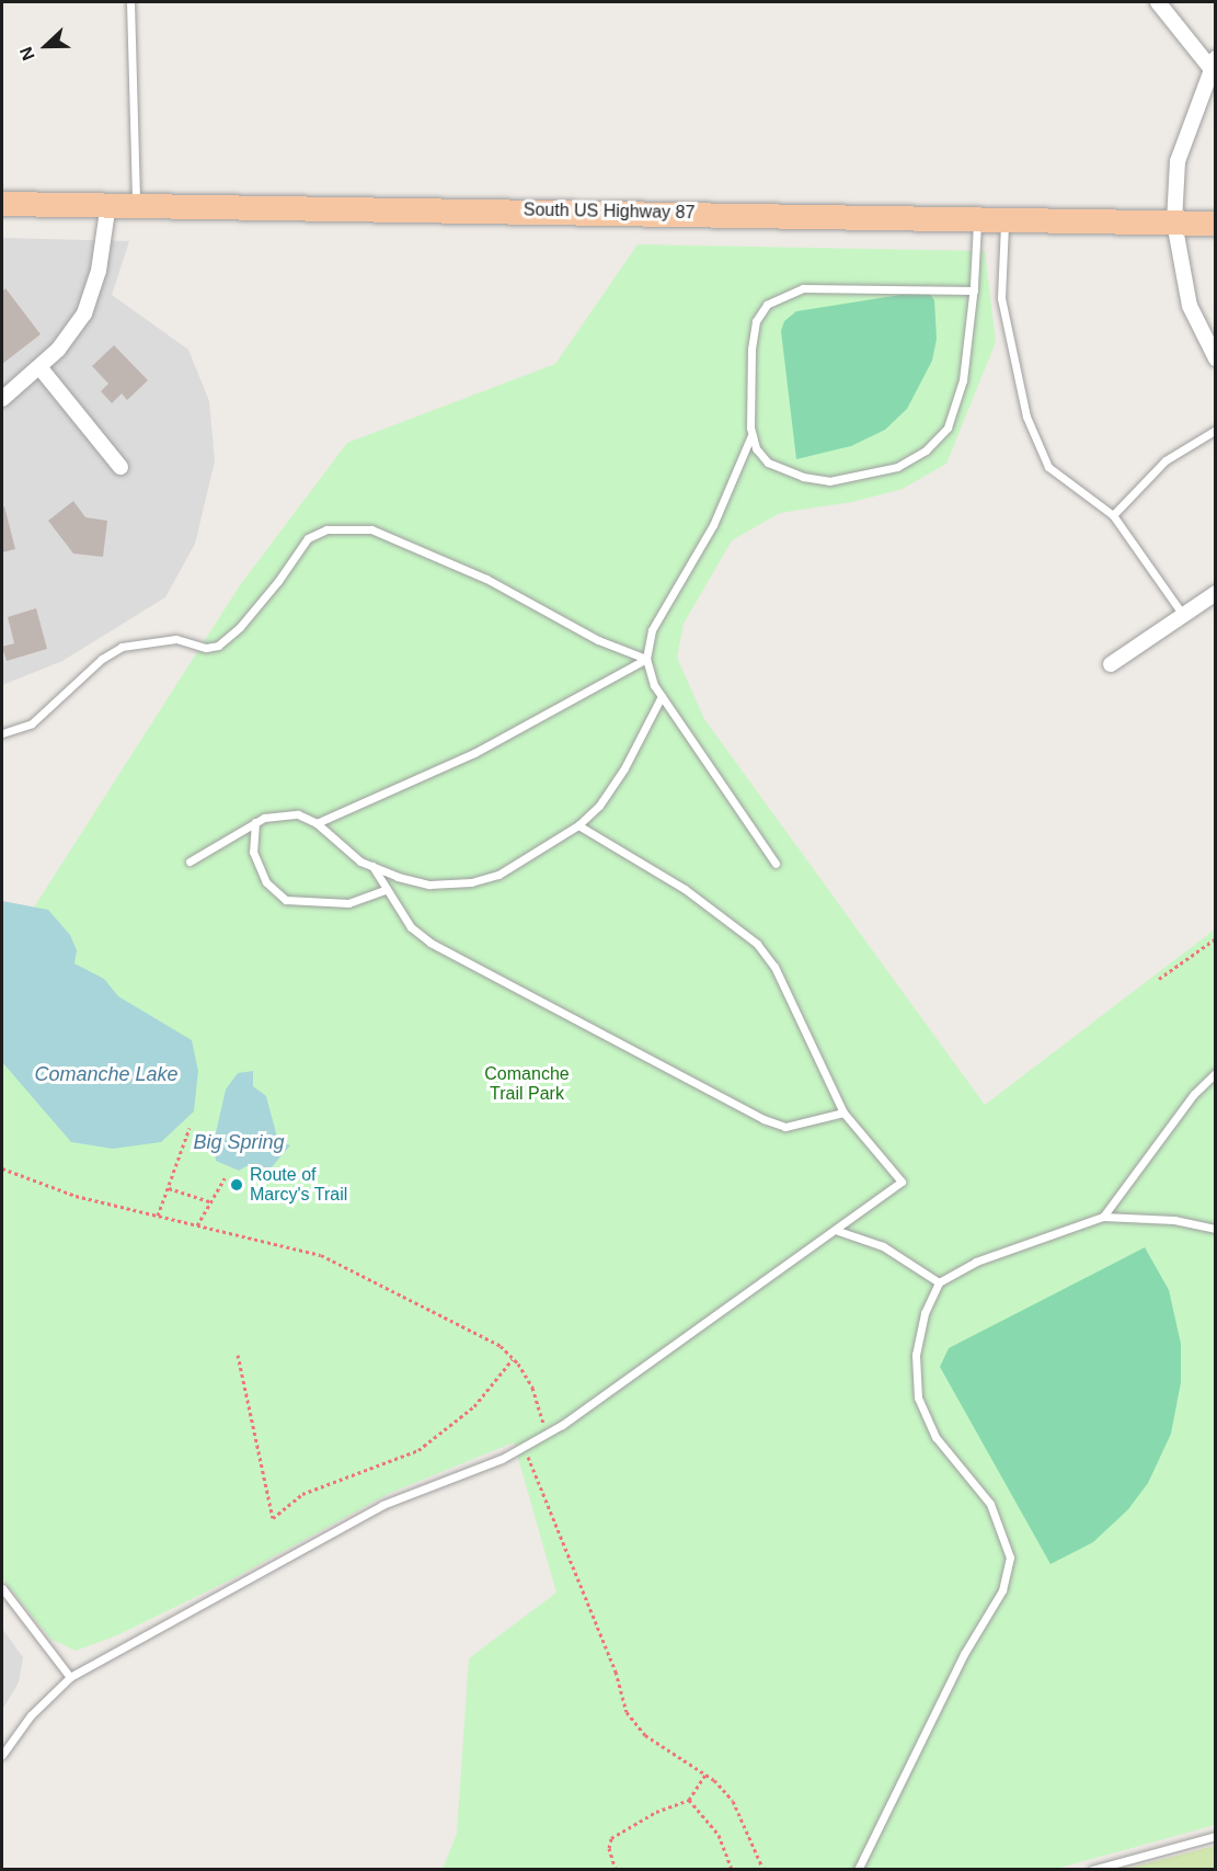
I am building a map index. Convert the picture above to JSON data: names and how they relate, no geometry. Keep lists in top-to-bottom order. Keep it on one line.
{"streets":{"main road":["South US Highway 87"]},"water":["Comanche Lake","Big Spring"],"parks":["Comanche Trail Park"],"places":["Route of Marcy's Trail"],"north":"left"}
